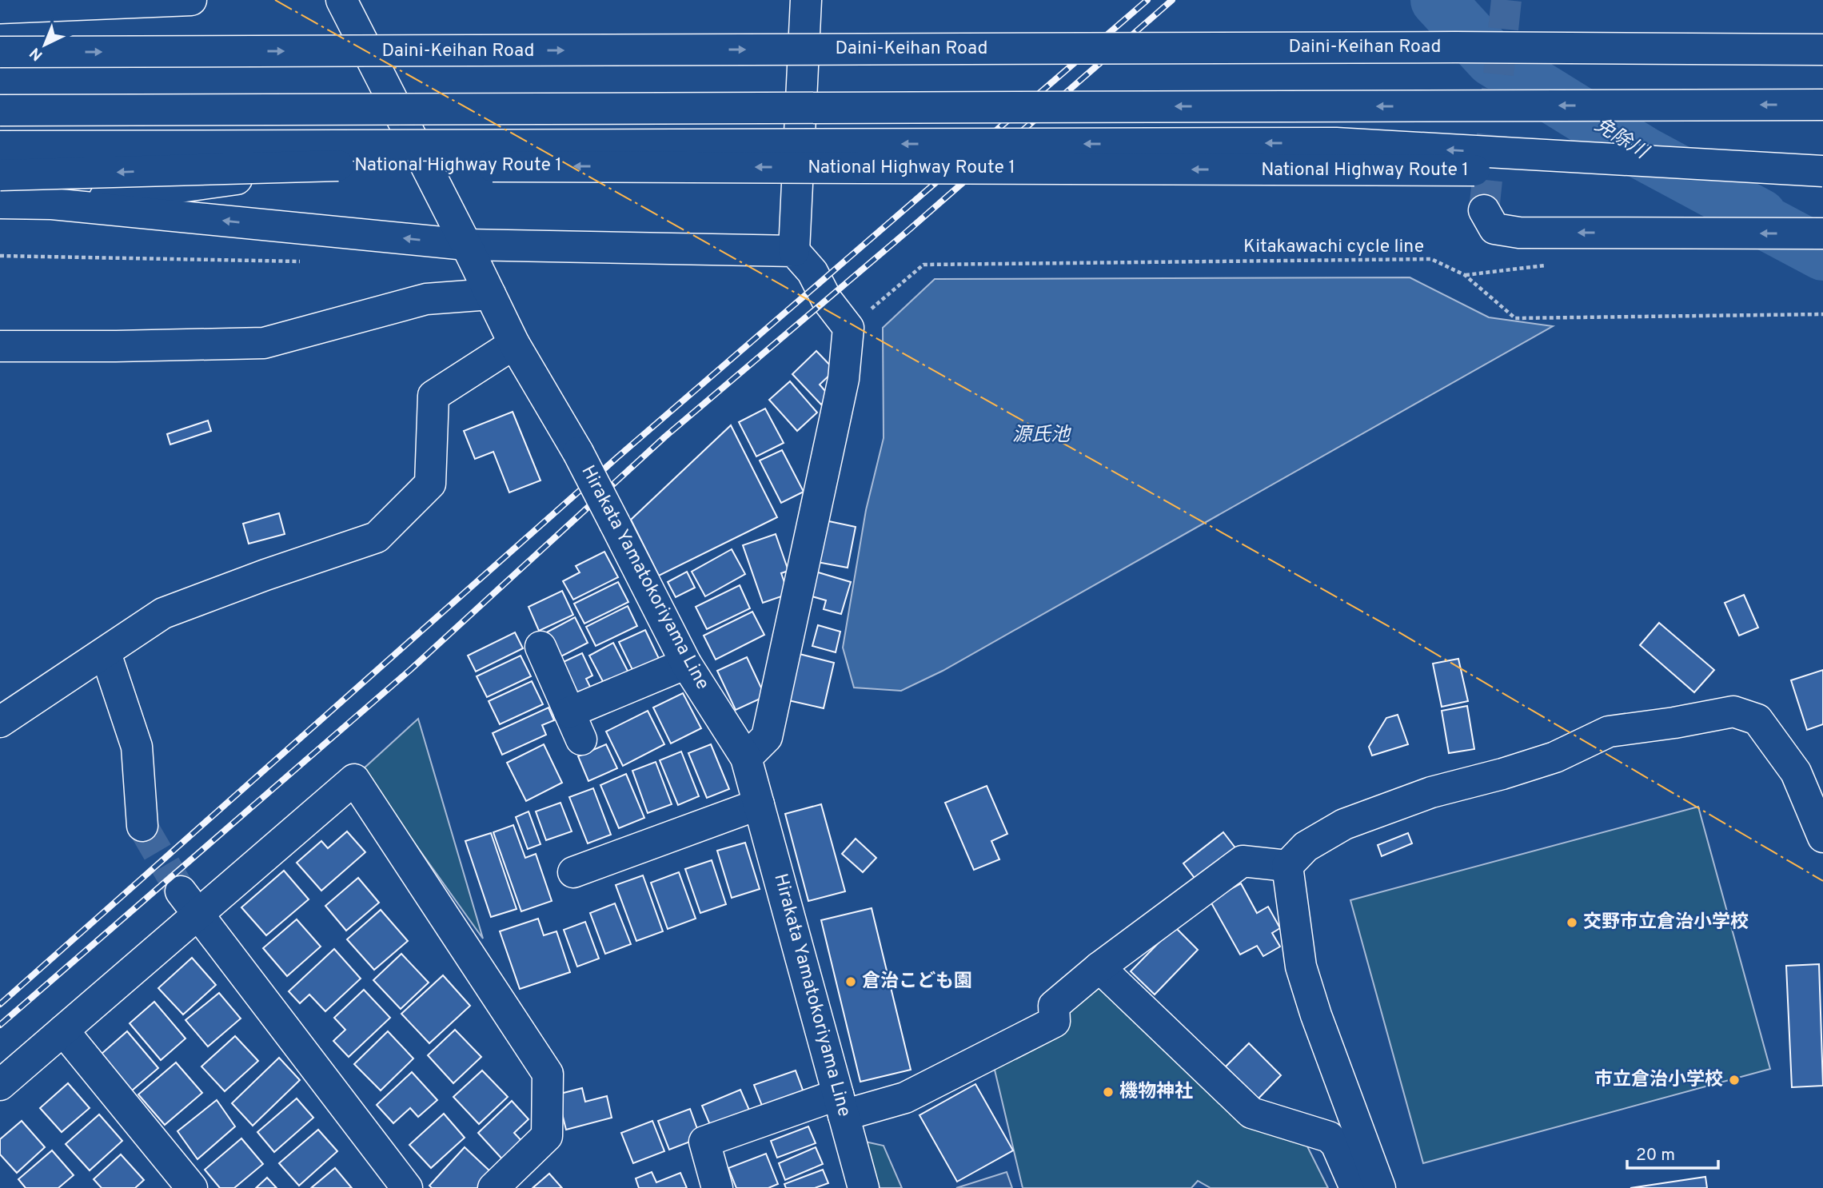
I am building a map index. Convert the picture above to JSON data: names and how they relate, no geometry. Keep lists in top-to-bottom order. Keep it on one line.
{"streets":{"main road":["Daini-Keihan Road","National Highway Route 1","Hirakata Yamatokoriyama Line"],"path":["Kitakawachi cycle line"]},"water":["免除川","源氏池"],"places":["交野市立倉治小学校","倉治こども園","市立倉治小学校","機物神社"],"scale_bar":"20 m","north":"bottom left"}
